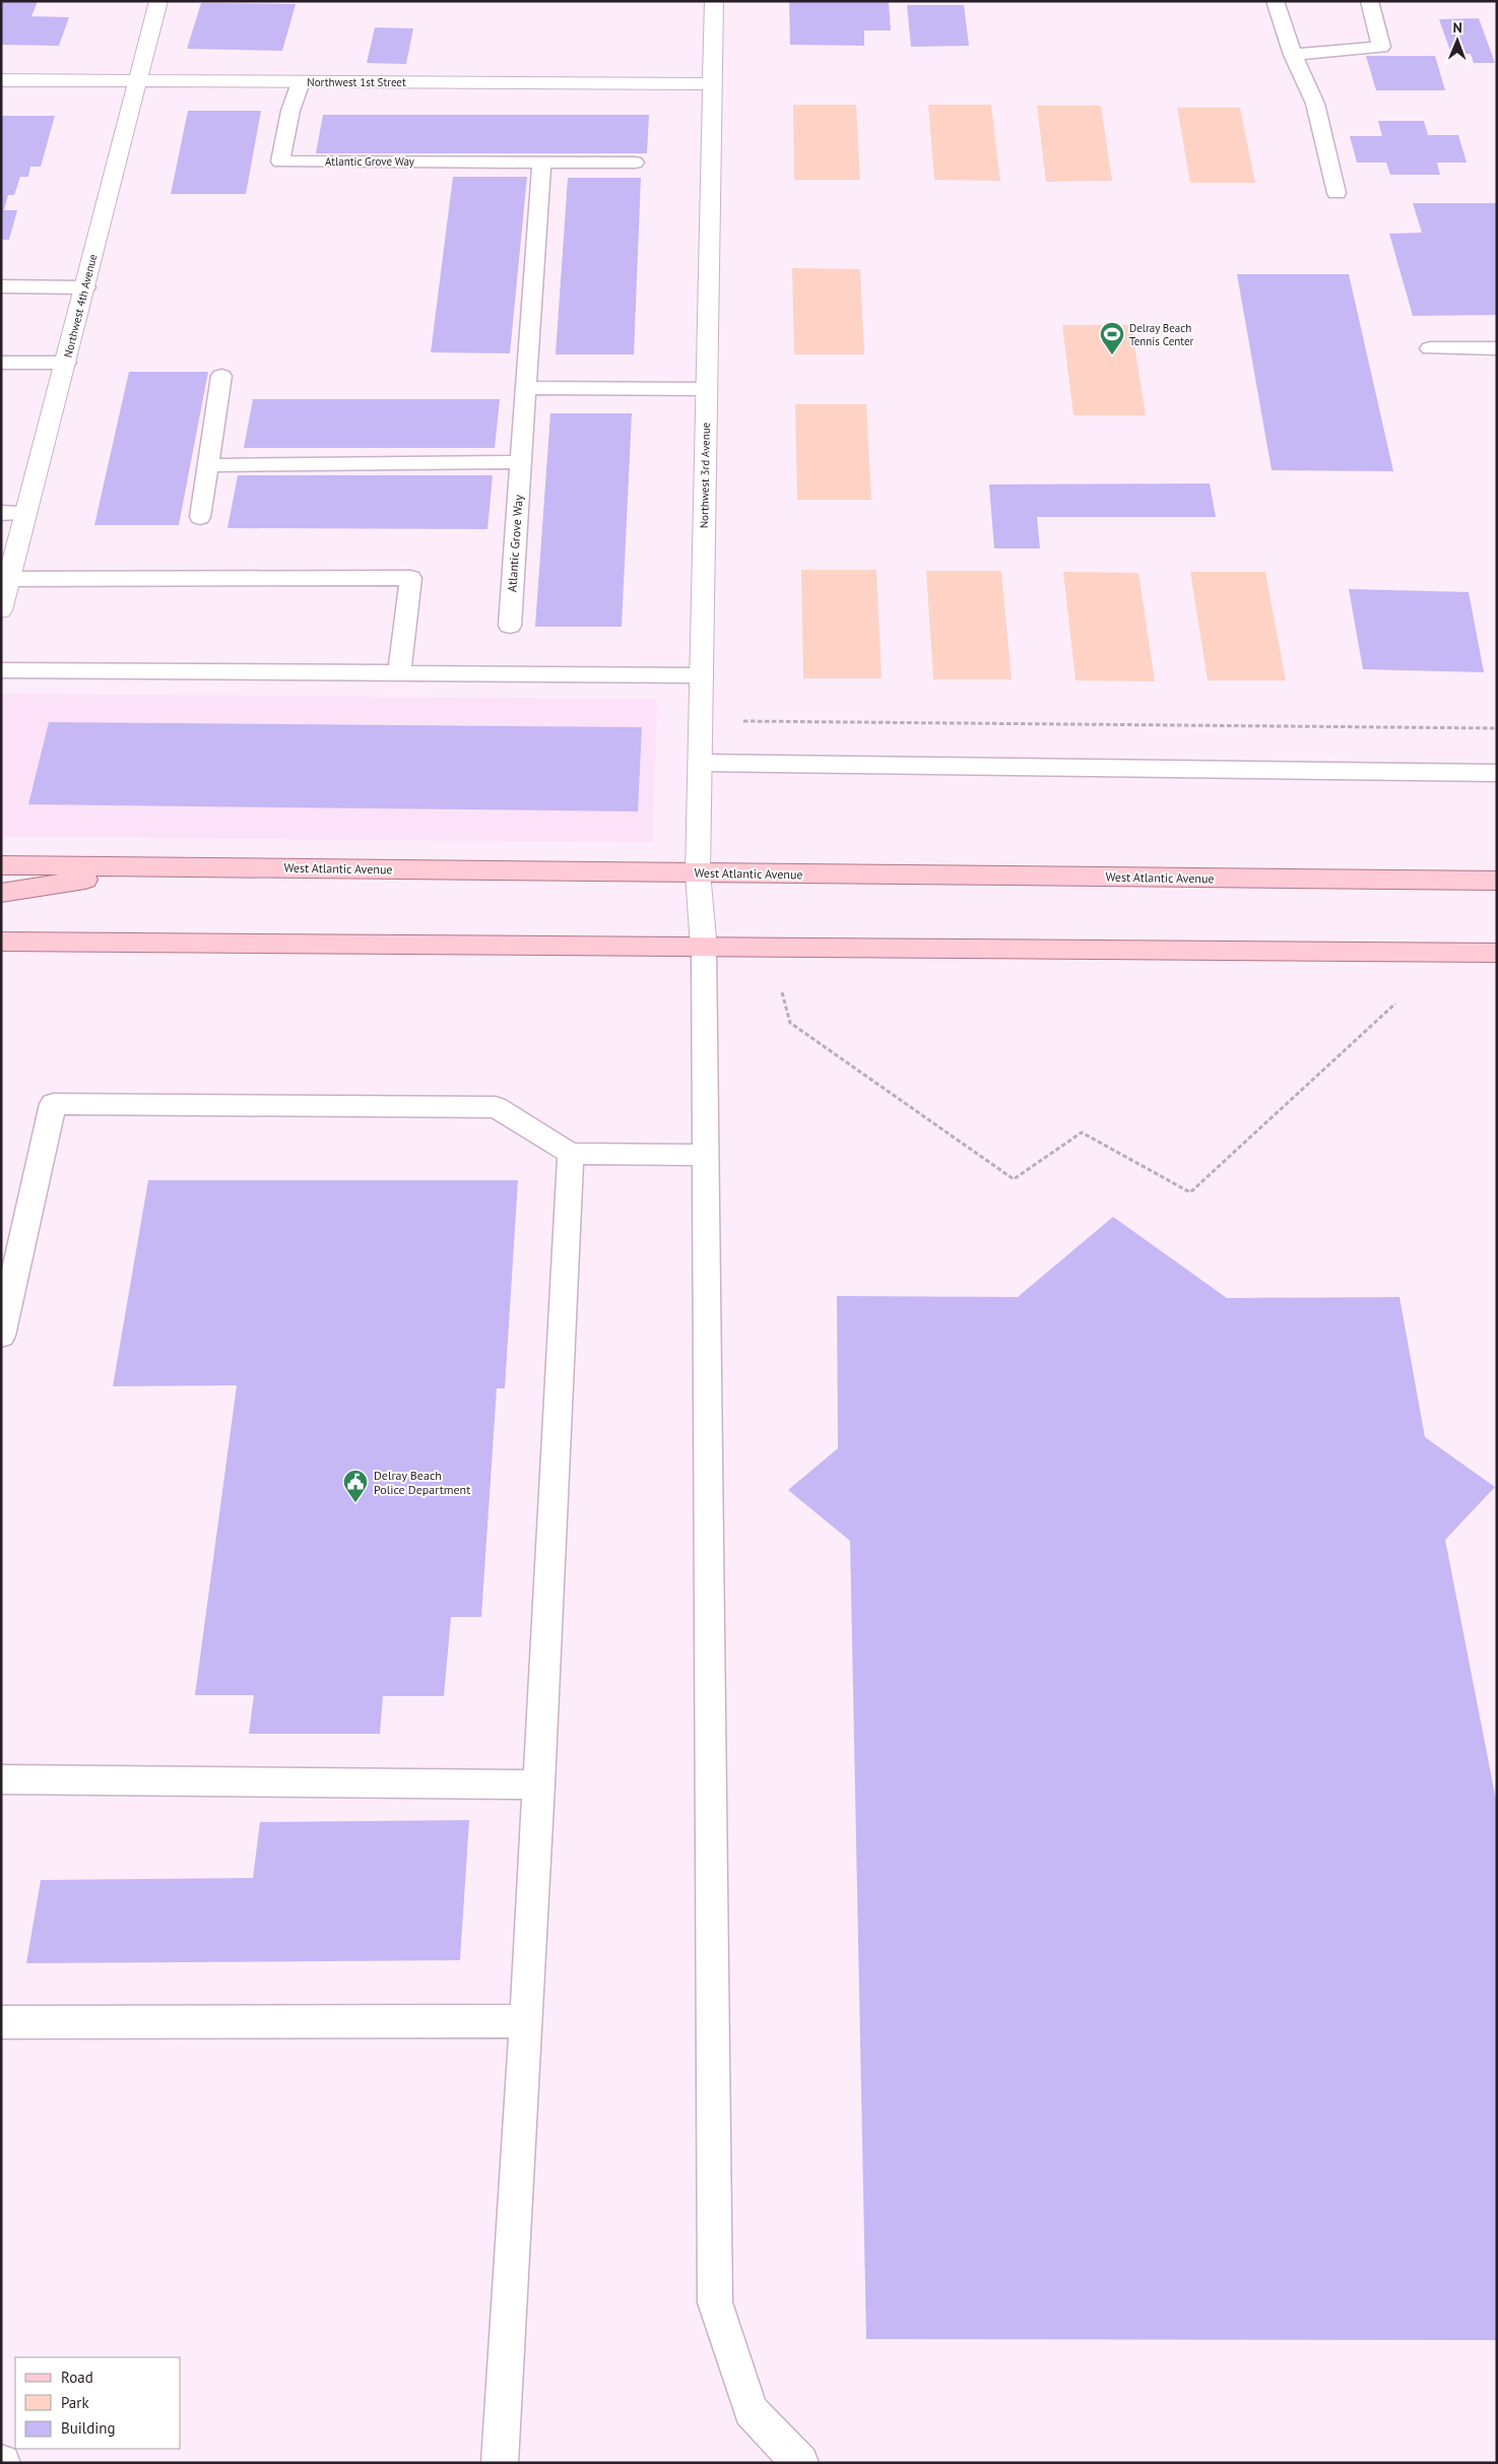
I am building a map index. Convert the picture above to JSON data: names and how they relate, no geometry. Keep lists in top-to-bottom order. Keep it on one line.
{"streets":{"main road":["West Atlantic Avenue"],"street":["Northwest 1st Street","Northwest 4th Avenue","Northwest 3rd Avenue"],"lane":["Atlantic Grove Way"]},"crossings":[["Northwest 1st Street","Atlantic Grove Way"],["Northwest 1st Street","Northwest 4th Avenue"],["Northwest 1st Street","Northwest 3rd Avenue"],["Northwest 3rd Avenue","West Atlantic Avenue"]],"places":{"sports":["Delray Beach Tennis Center"],"public building":["Delray Beach Police Department"]},"legend":["Road","Park","Building"],"north":"top"}
